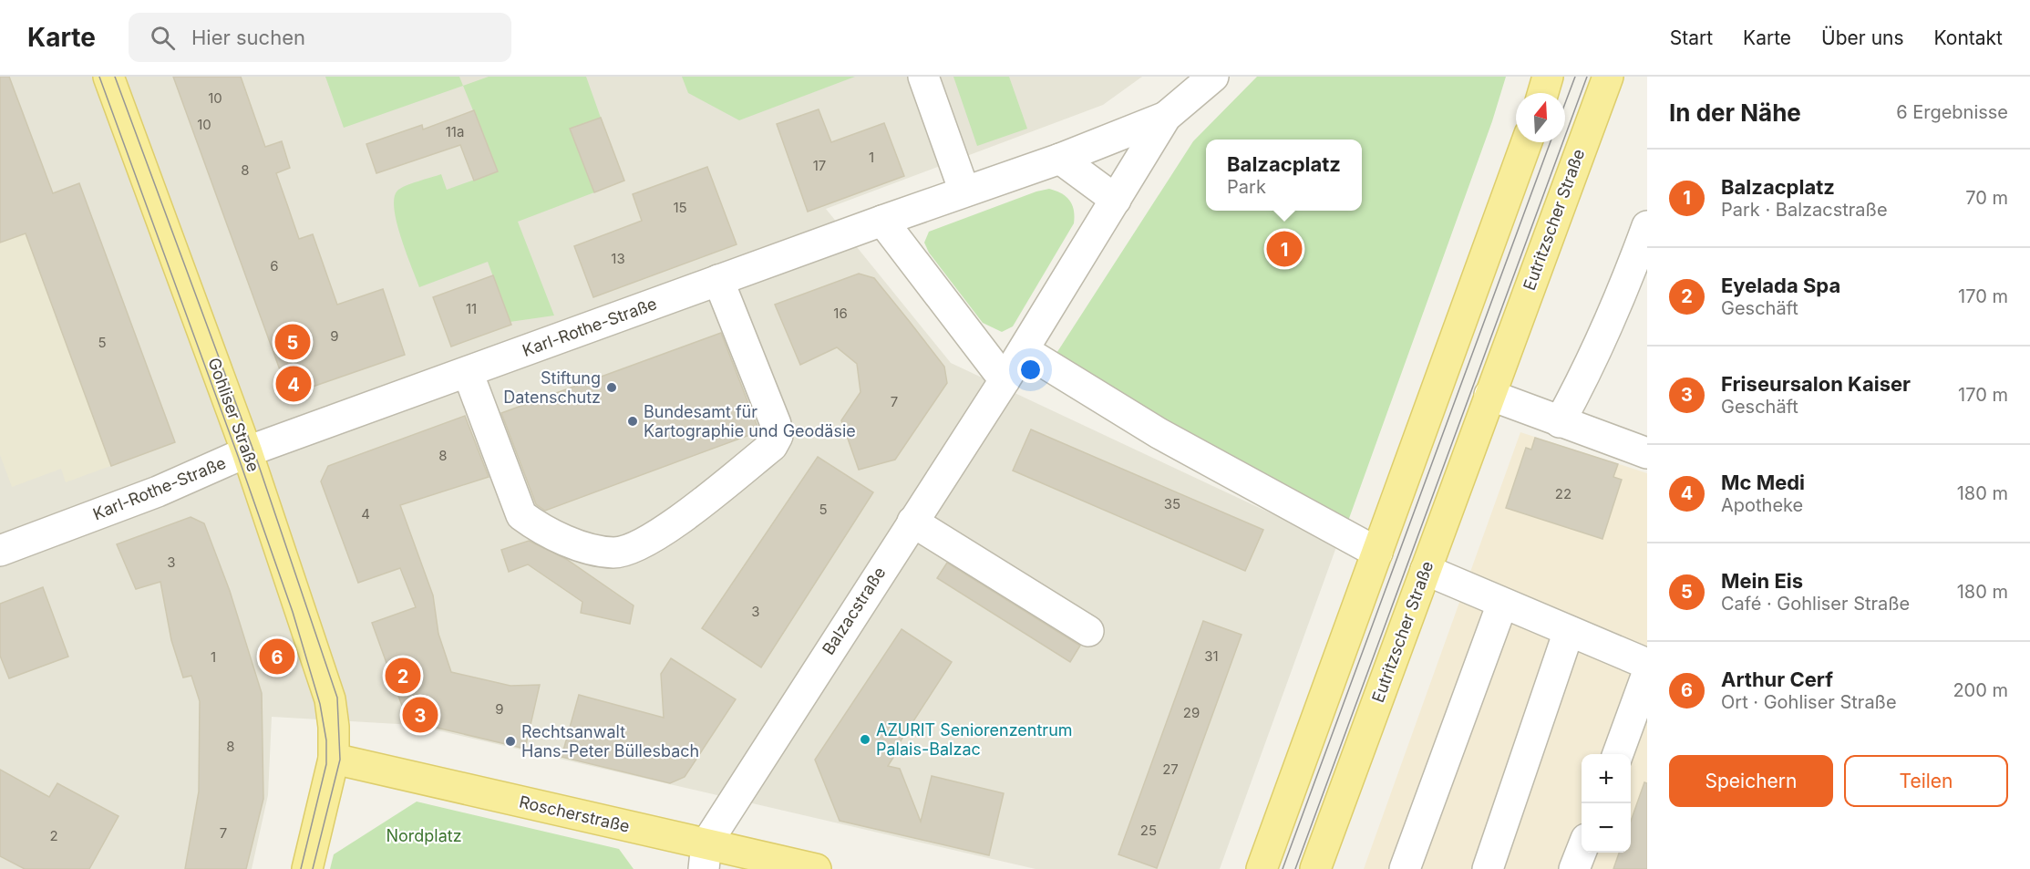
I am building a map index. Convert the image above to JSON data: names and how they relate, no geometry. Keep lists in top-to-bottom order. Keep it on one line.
{"streets":{"main road":["Eutritzscher Straße","Gohliser Straße","Roscherstraße"],"street":["Karl-Rothe-Straße","Balzacstraße"]},"crossings":[["Karl-Rothe-Straße","Gohliser Straße"],["Karl-Rothe-Straße","Balzacstraße"],["Gohliser Straße","Roscherstraße"],["Balzacstraße","Roscherstraße"]],"parks":["Nordplatz"],"places":["Stiftung Datenschutz","Bundesamt für Kartographie und Geodäsie","AZURIT Seniorenzentrum Palais-Balzac","Rechtsanwalt Hans-Peter Büllesbach"],"house_numbers":["10","10","11a","1","17","8","15","13","6","11","16","9","5","7","8","22","35","5","4","3","3","31","1","9","29","8","27","25","7","2"],"north":"top","page":{"header":"Karte","search":"Hier suchen","nav":["Start","Karte","Über uns","Kontakt"],"heading":["In der Nähe","6 Ergebnisse"],"popup":["Balzacplatz","Park"],"list":[{"mark":"1","name":"Balzacplatz","note":"Park · Balzacstraße","value":"70 m"},{"mark":"2","name":"Eyelada Spa","note":"Geschäft","value":"170 m"},{"mark":"3","name":"Friseursalon Kaiser","note":"Geschäft","value":"170 m"},{"mark":"4","name":"Mc Medi","note":"Apotheke","value":"180 m"},{"mark":"5","name":"Mein Eis","note":"Café · Gohliser Straße","value":"180 m"},{"mark":"6","name":"Arthur Cerf","note":"Ort · Gohliser Straße","value":"200 m"}],"pins":["1","5","4","6","2","3"],"buttons":["Speichern","Teilen"],"map_buttons":["+","−"]}}
